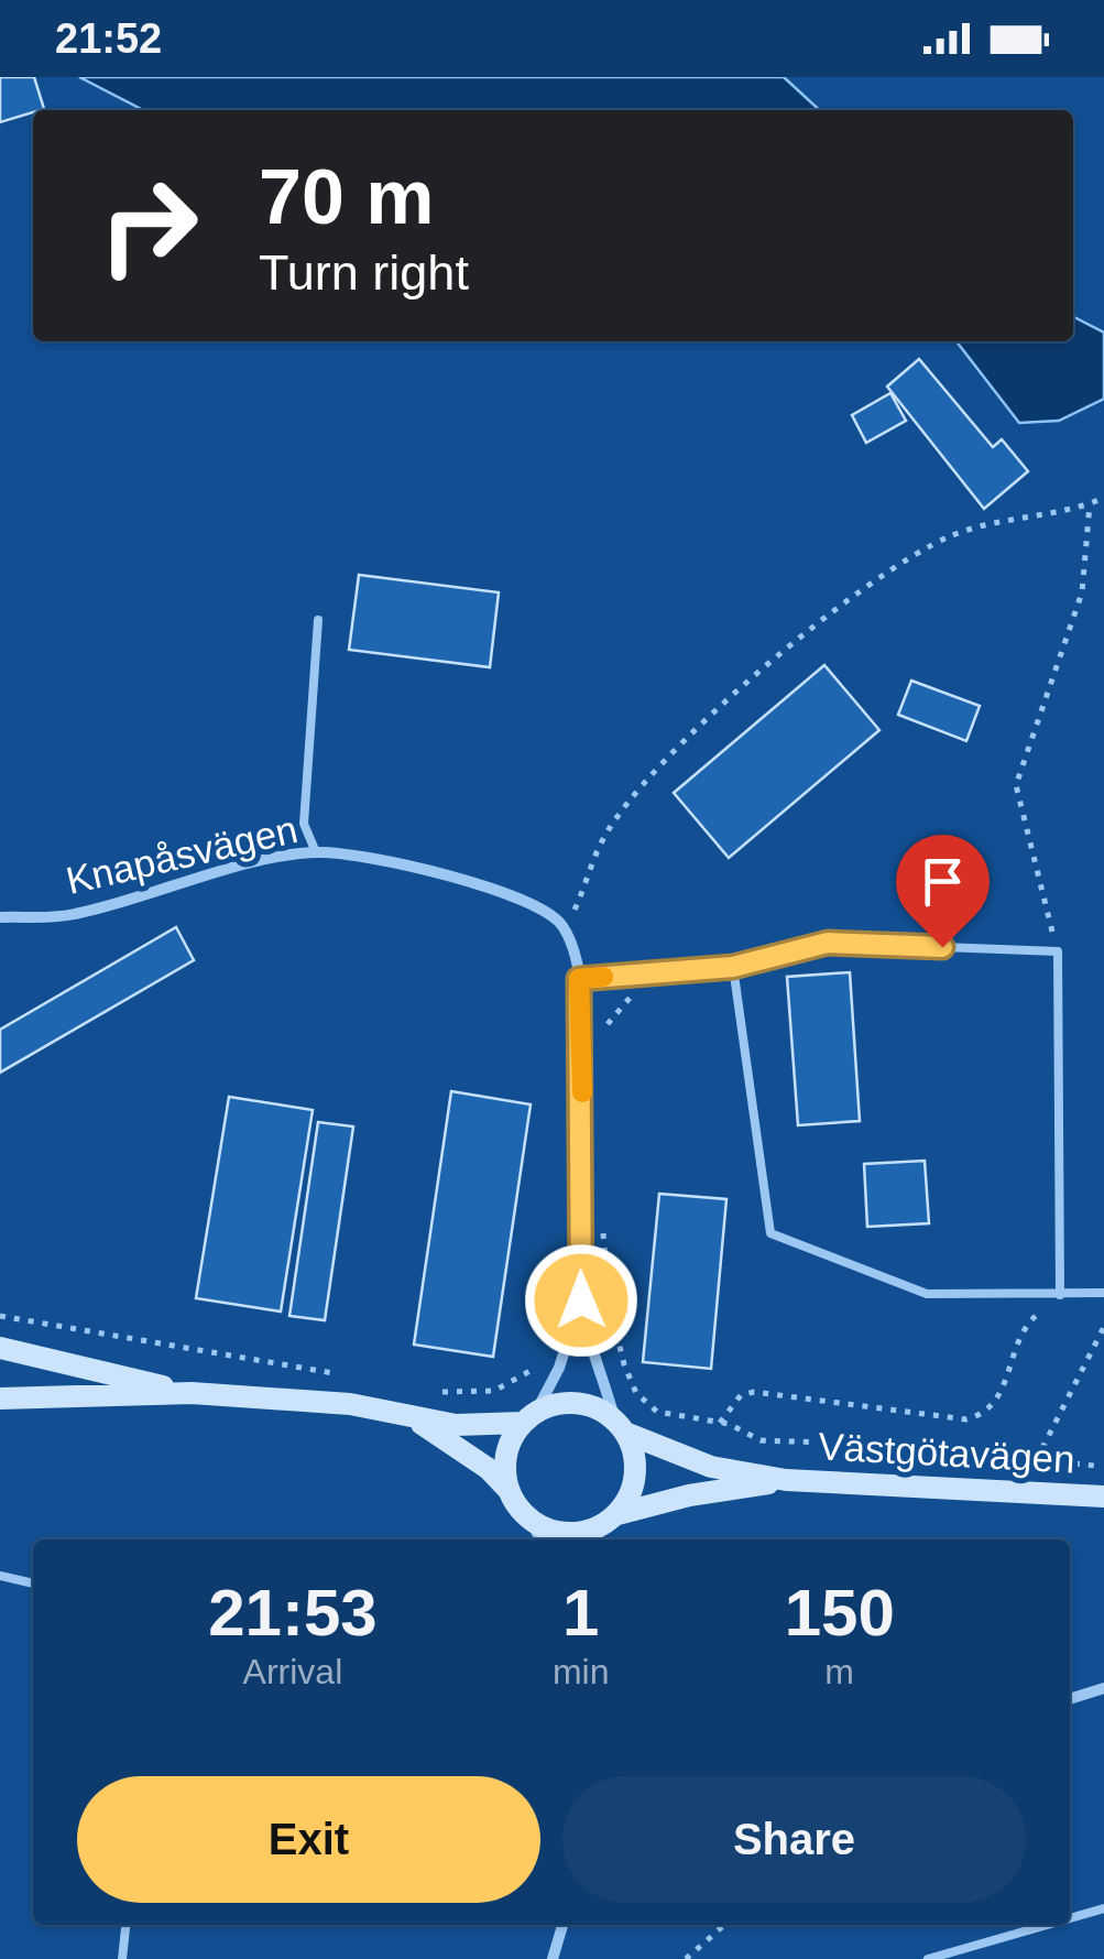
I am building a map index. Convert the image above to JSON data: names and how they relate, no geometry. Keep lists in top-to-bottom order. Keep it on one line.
{"streets":{"street":["Knapåsvägen","Västgötavägen"]},"page":{"status":"21:52","turn":["70 m","Turn right"],"eta":["21:53","Arrival","1","min","150","m"],"buttons":["Exit","Share"]}}
